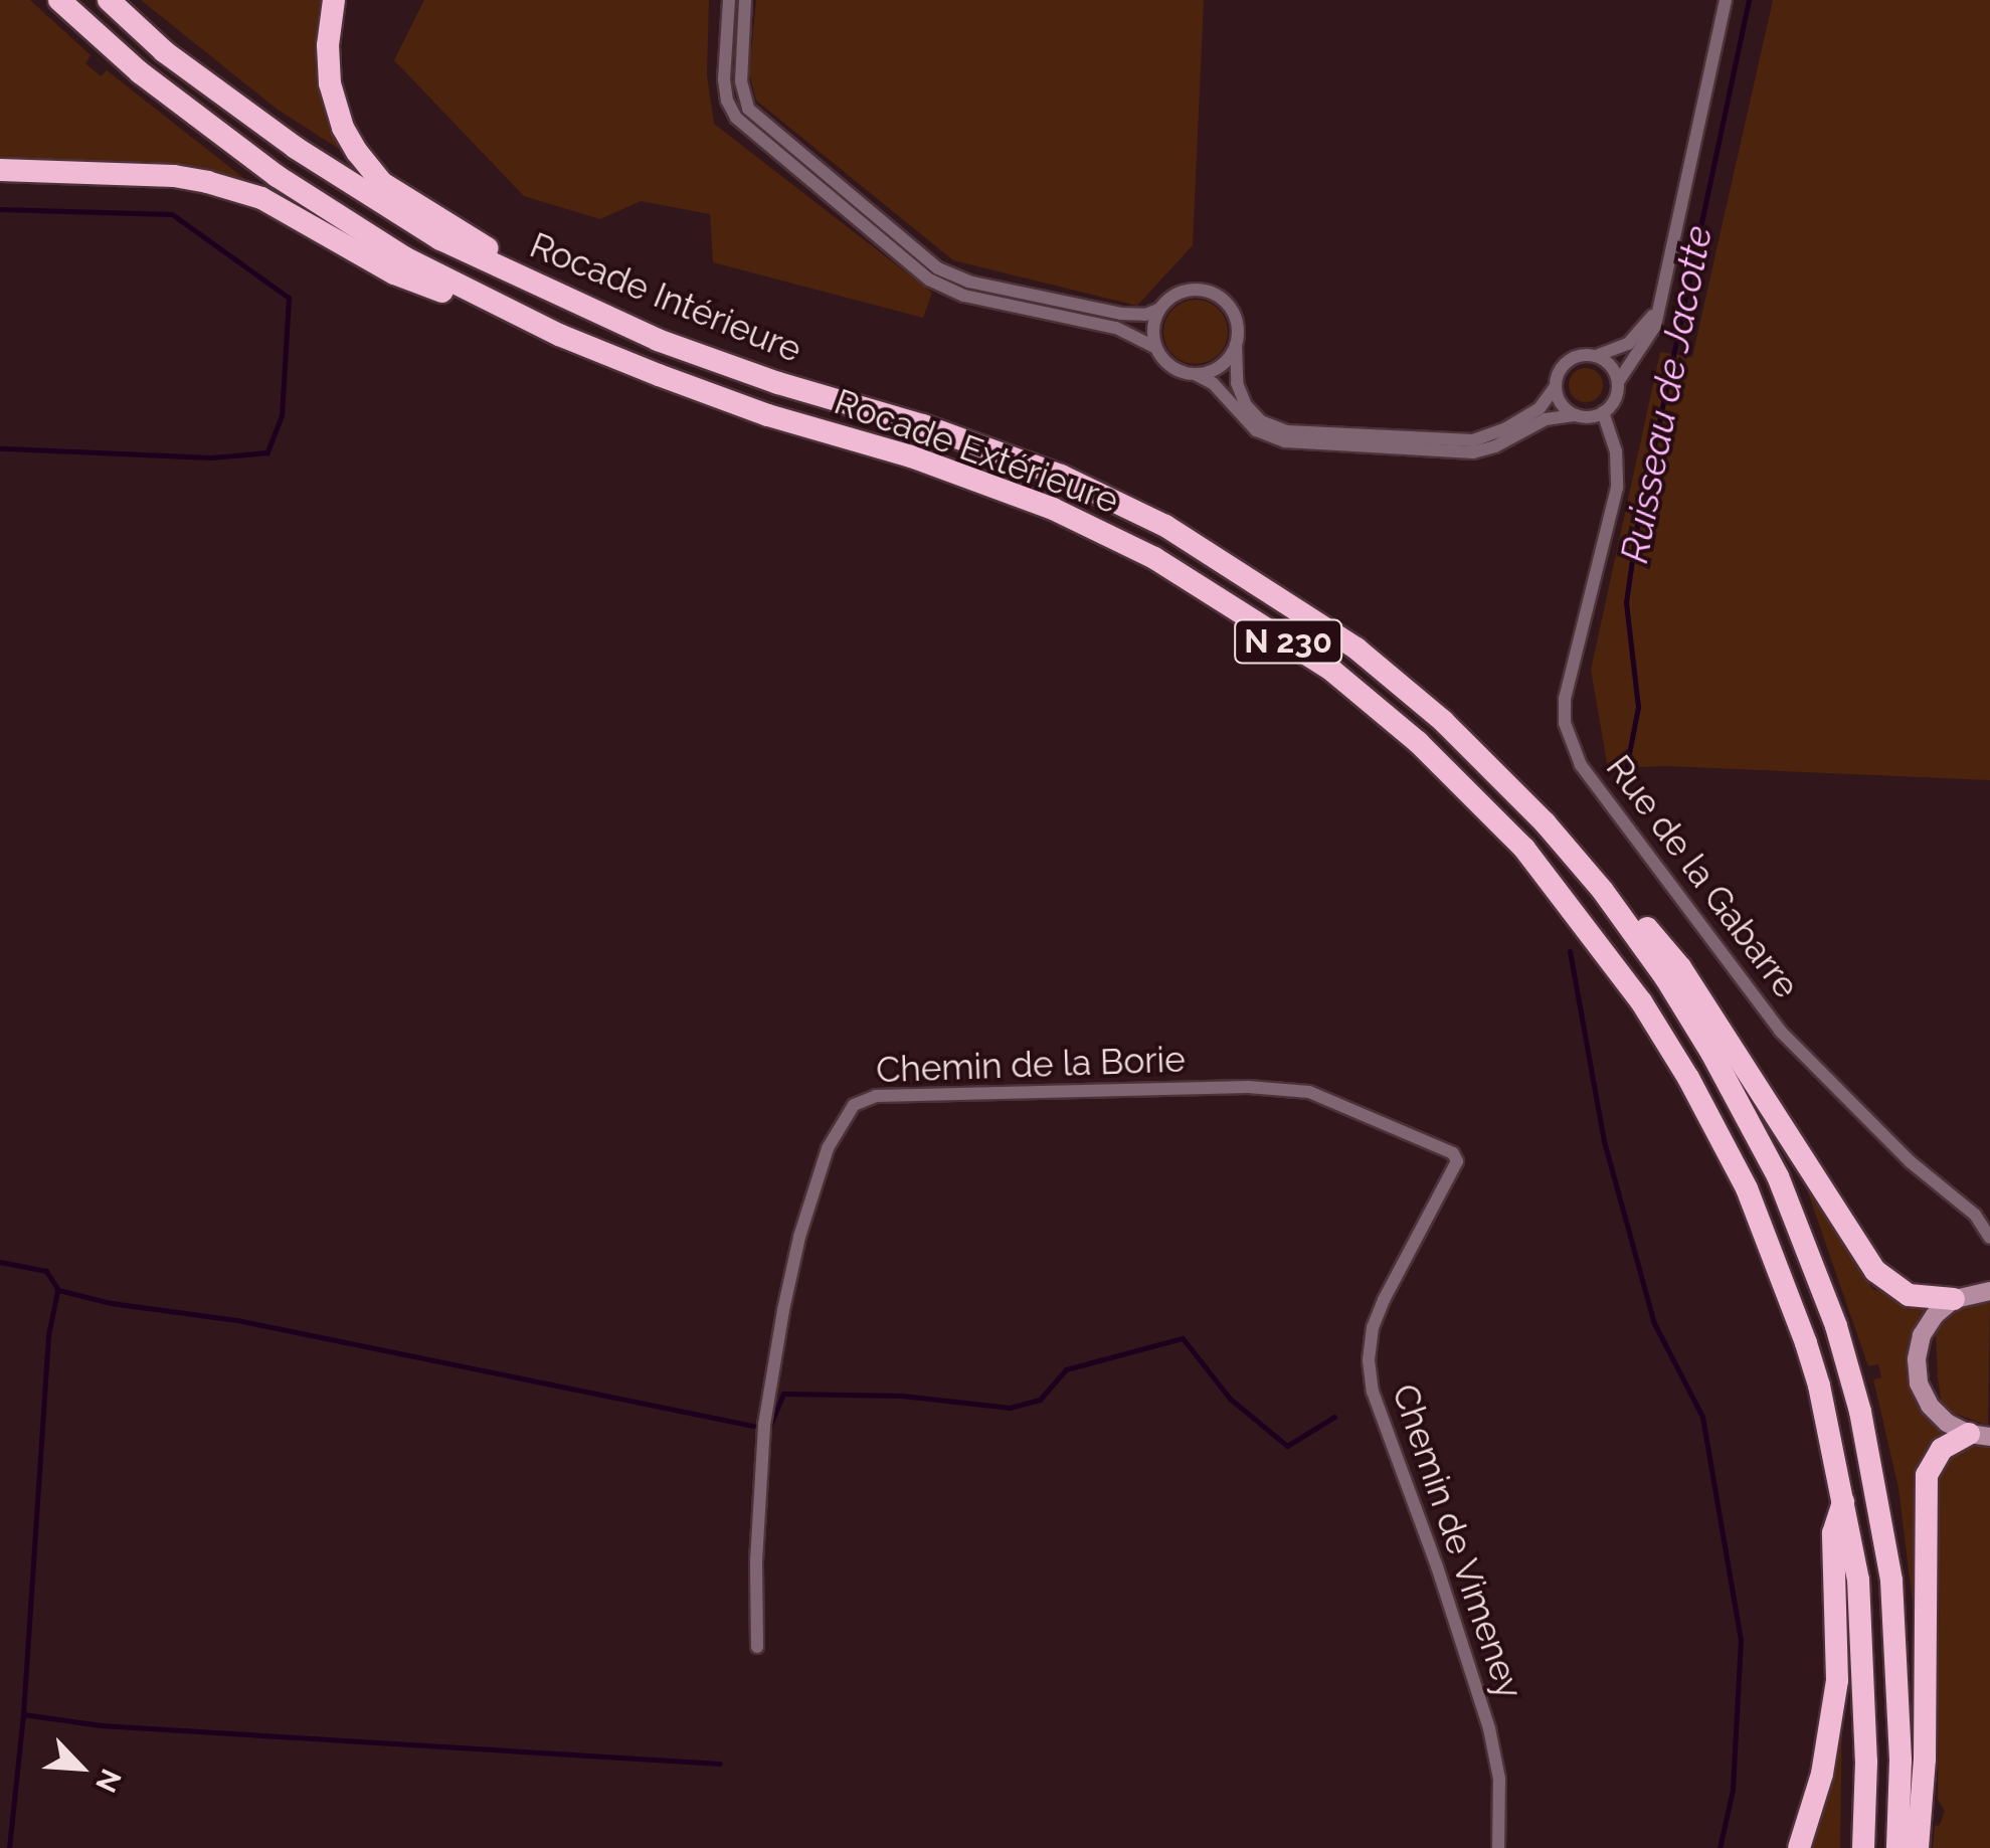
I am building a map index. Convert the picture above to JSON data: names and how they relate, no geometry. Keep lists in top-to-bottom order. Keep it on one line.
{"streets":{"highway":["Rocade Intérieure","Rocade Extérieure","N 230"],"street":["Rue de la Gabarre","Chemin de la Borie","Chemin de Vimeney"]},"crossings":[["Chemin de la Borie","Chemin de Vimeney"]],"water":["Ruisseau de Jacotte"],"north":"bottom right"}
